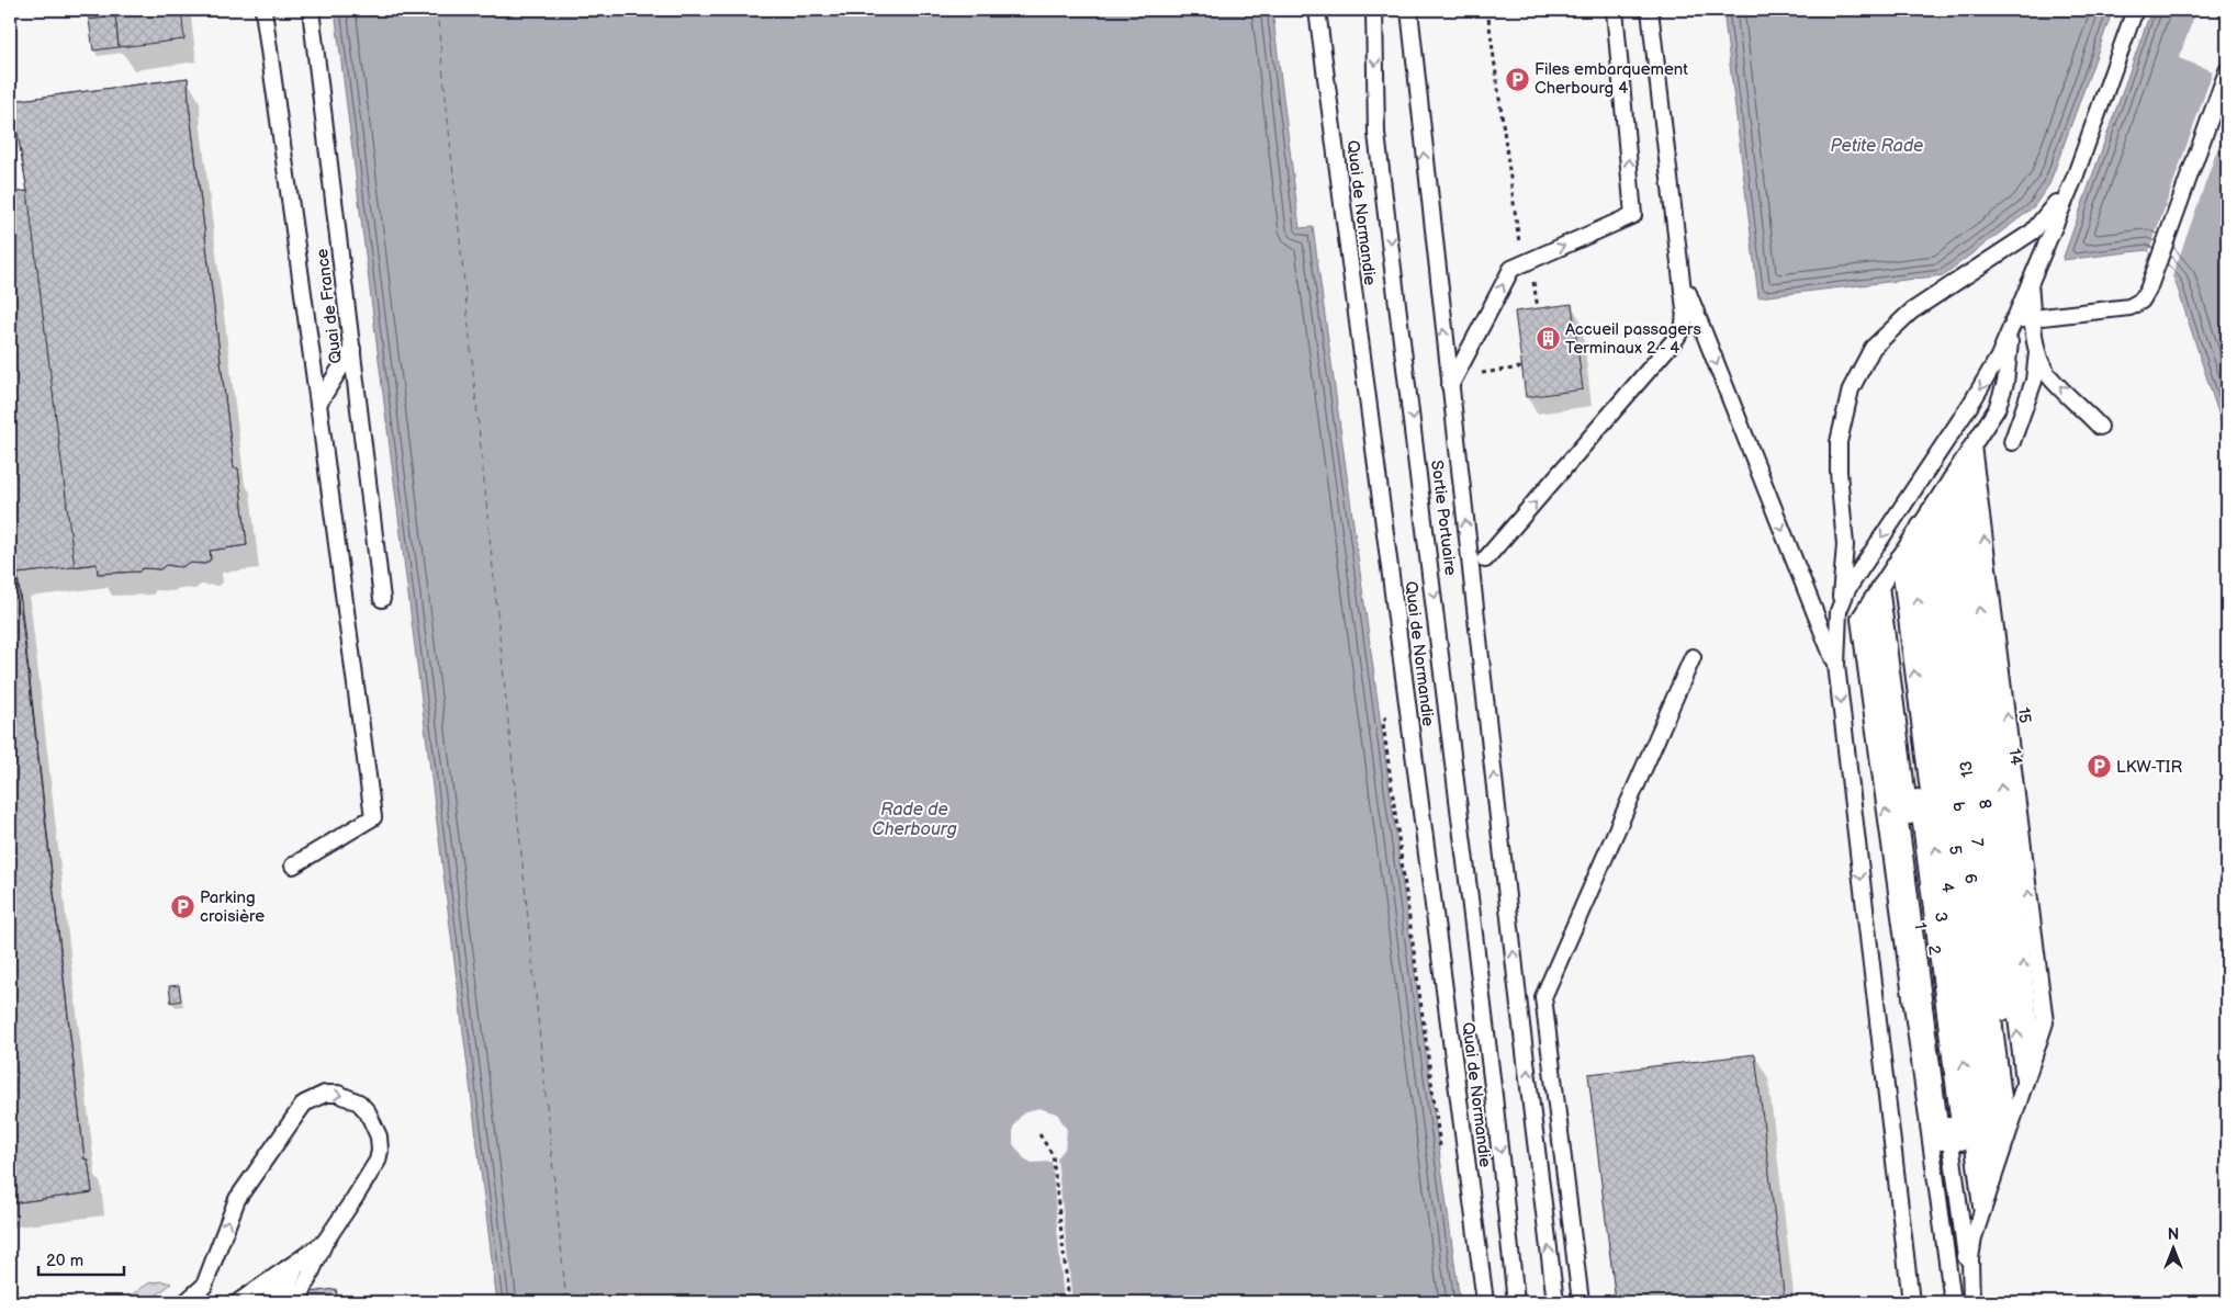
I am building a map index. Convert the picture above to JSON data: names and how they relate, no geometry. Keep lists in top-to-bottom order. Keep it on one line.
{"streets":{"lane":["Quai de Normandie","Quai de France","Sortie Portuaire","15","14","13","8","9","7","5","6","4","3","1","2"]},"crossings":[["15","14"],["4","3"],["1","2"]],"one_way":["15","14"],"water":["Petite Rade","Rade de Cherbourg"],"places":{"parking":["Files embarquement Cherbourg 4","LKW-TIR","Parking croisière"],"building":["Accueil passagers Terminaux 2 - 4"]},"scale_bar":"20 m","north":"top"}
